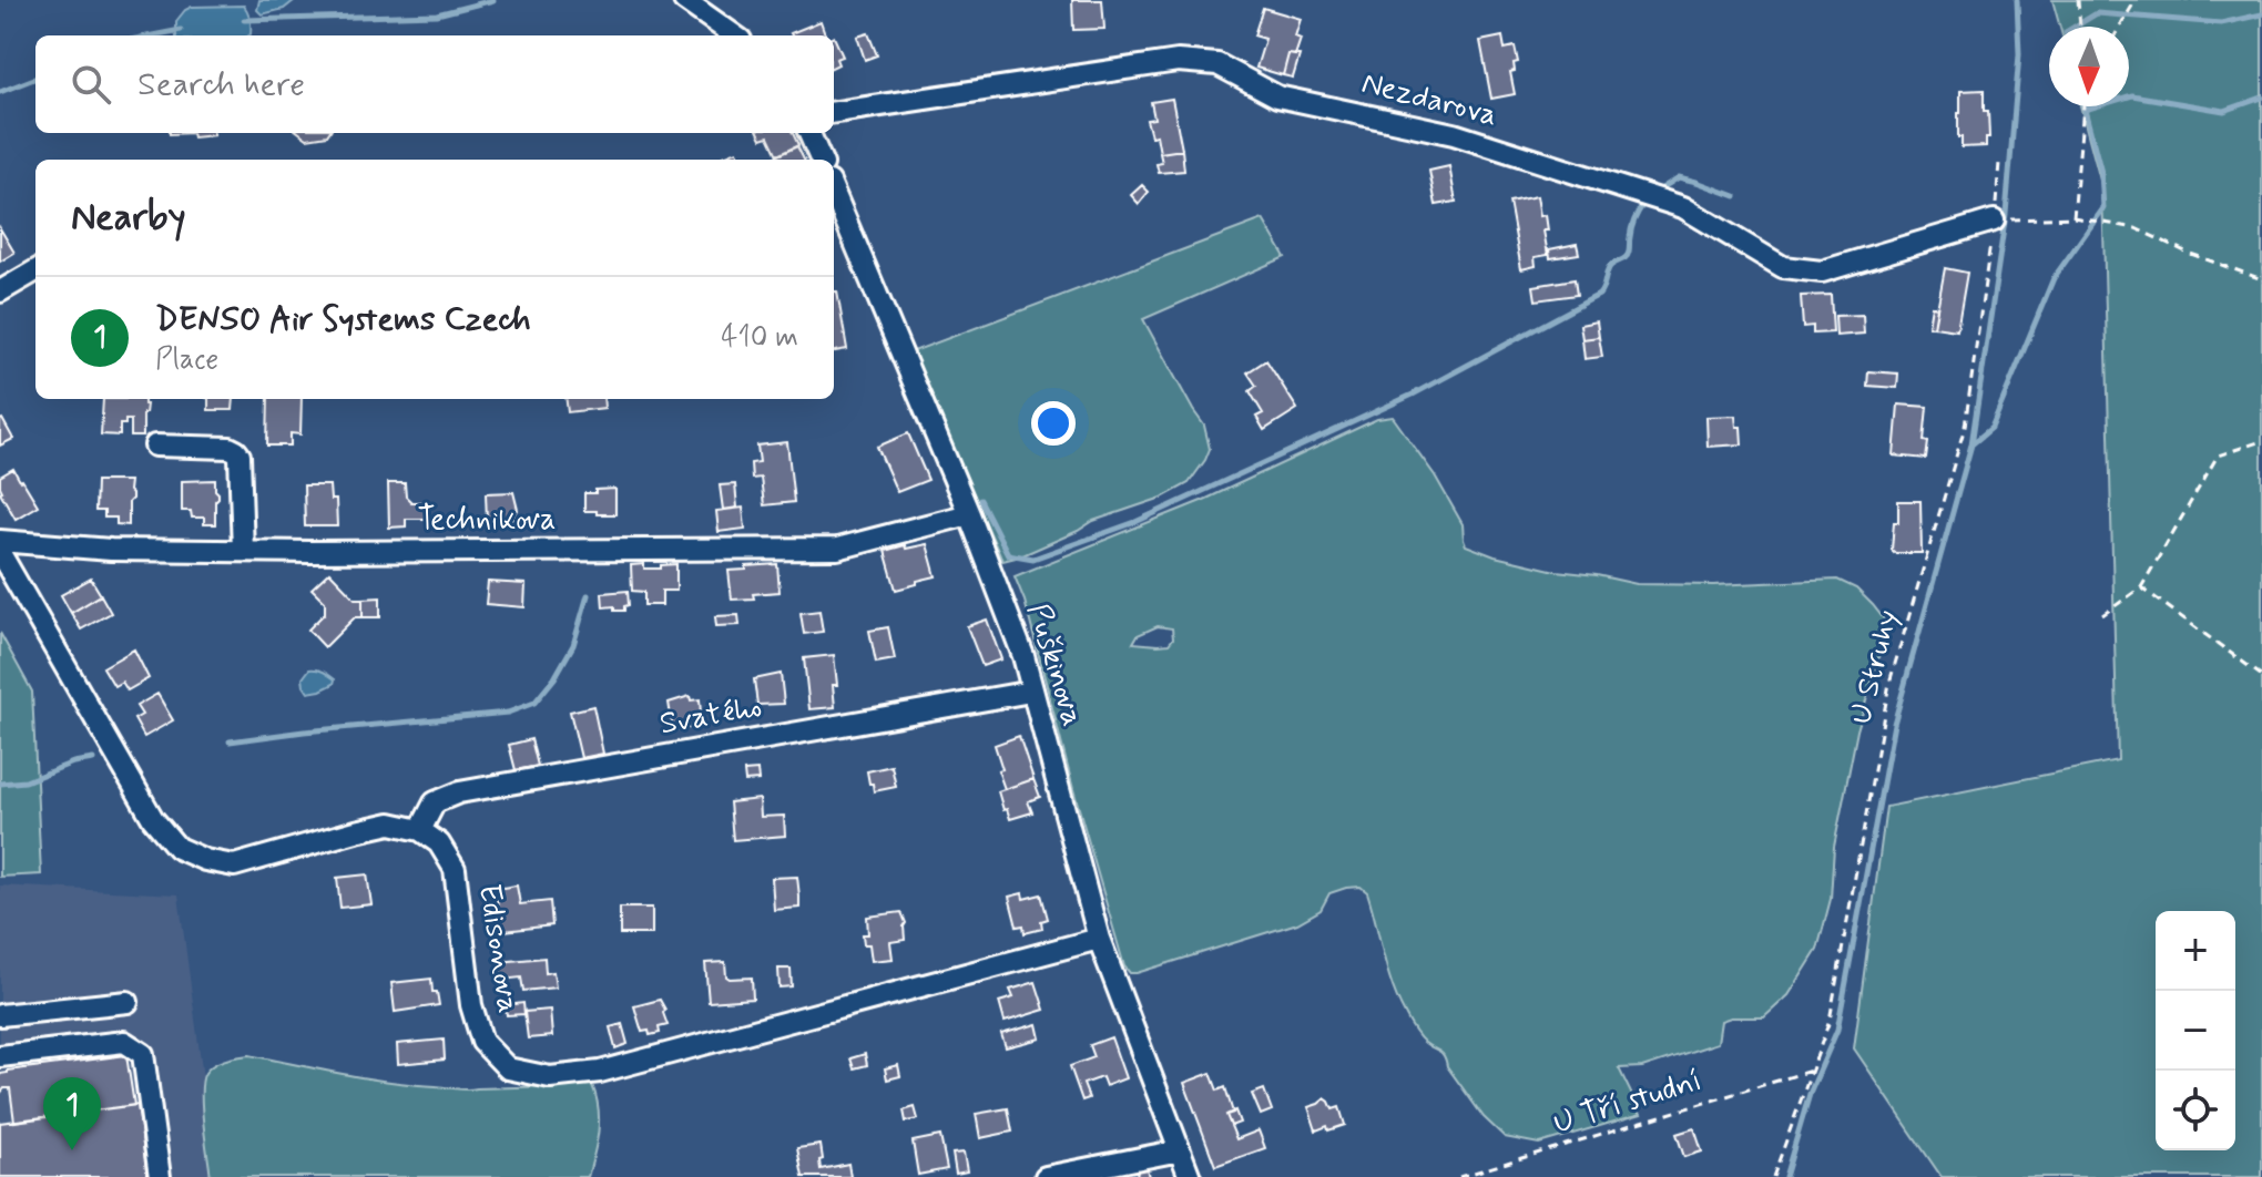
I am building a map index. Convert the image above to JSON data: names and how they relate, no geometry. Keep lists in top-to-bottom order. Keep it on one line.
{"streets":{"street":["Nezdarova","Technikova","Puškinova","Svatého","Edisonova"],"path":["U Struhy","U Tří studní"]},"crossings":[["Nezdarova","U Struhy"],["Technikova","Puškinova"],["Puškinova","Svatého"],["Puškinova","Edisonova"],["U Struhy","U Tří studní"],["Svatého","Edisonova"]],"north":"bottom","page":{"search":"Search here","heading":"Nearby","list":[{"mark":"1","name":"DENSO Air Systems Czech","note":"Place","value":"410 m"}],"map_buttons":["+","−"],"pins":"1"}}
